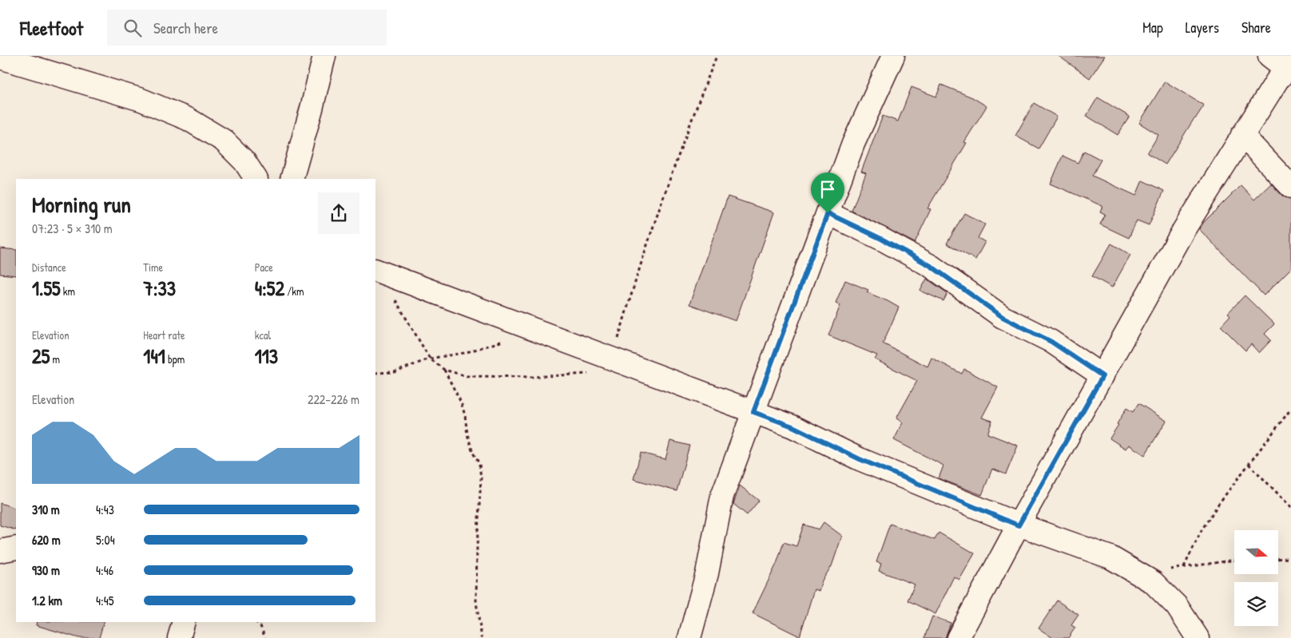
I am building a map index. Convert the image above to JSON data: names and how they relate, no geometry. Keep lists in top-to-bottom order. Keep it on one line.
{"north":"right","page":{"header":"Fleetfoot","search":"Search here","nav":["Map","Layers","Share"],"heading":["Morning run","07:23 · 5 × 310 m"],"stats":[["Distance","1.55 km"],["Time","7:33"],["Pace","4:52 /km"],["Elevation","25 m"],["Heart rate","141 bpm"],["kcal","113"]],"chart":["Elevation","222–226 m"],"list":[{"name":"310 m","note":"4:43"},{"name":"620 m","note":"5:04"},{"name":"930 m","note":"4:46"},{"name":"1.2 km","note":"4:45"}]}}
